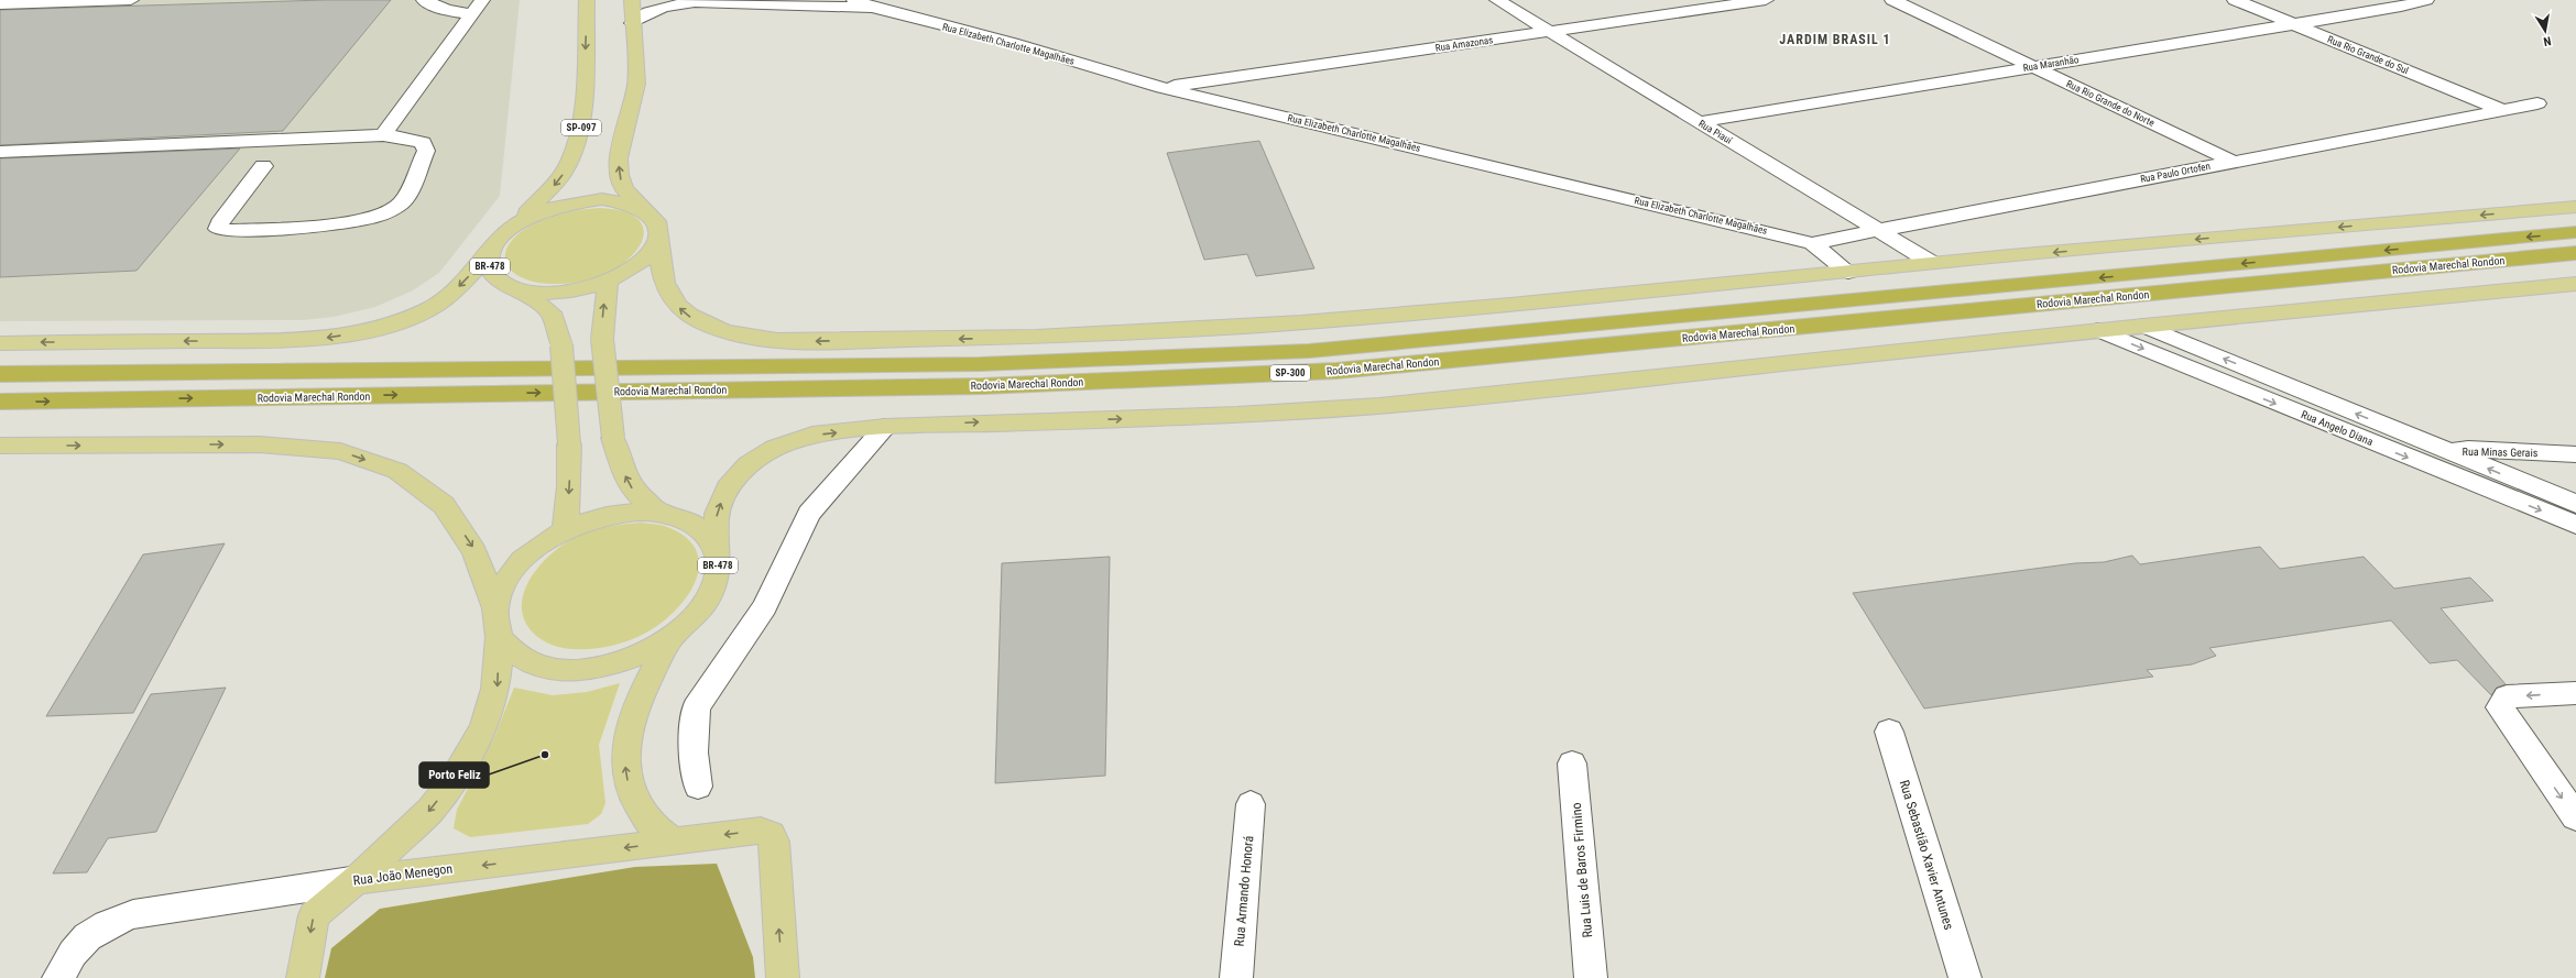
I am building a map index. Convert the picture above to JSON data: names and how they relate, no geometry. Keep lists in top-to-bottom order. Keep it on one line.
{"streets":{"highway":["Rodovia Marechal Rondon","SP-300"],"main road":["SP-097","BR-478","Rua João Menegon"],"street":["Rua Elizabeth Charlotte Magalhães","Rua Amazonas","Rua Rio Grande do Sul","Rua Maranhão","Rua Rio Grande do Norte","Rua Piauí","Rua Paulo Ortofen","Rua Angelo Diana","Rua Minas Gerais","Rua Sebastião Xavier Antunes","Rua Luis de Baros Firmino","Rua Armando Honorá"]},"crossings":[["Rua Elizabeth Charlotte Magalhães","Rua Amazonas"],["Rua Elizabeth Charlotte Magalhães","Rua Paulo Ortofen"],["Rua Amazonas","Rua Piauí"],["Rua Rio Grande do Sul","Rua Maranhão"],["Rua Rio Grande do Sul","Rua Paulo Ortofen"],["Rua Maranhão","Rua Rio Grande do Norte"],["Rua Maranhão","Rua Piauí"],["Rua Rio Grande do Norte","Rua Paulo Ortofen"],["SP-097","BR-478"],["Rua Piauí","Rua Paulo Ortofen"],["BR-478","Rua João Menegon"],["Rua Angelo Diana","Rua Minas Gerais"]],"districts":["JARDIM BRASIL 1"],"places":["Porto Feliz"],"north":"bottom"}
